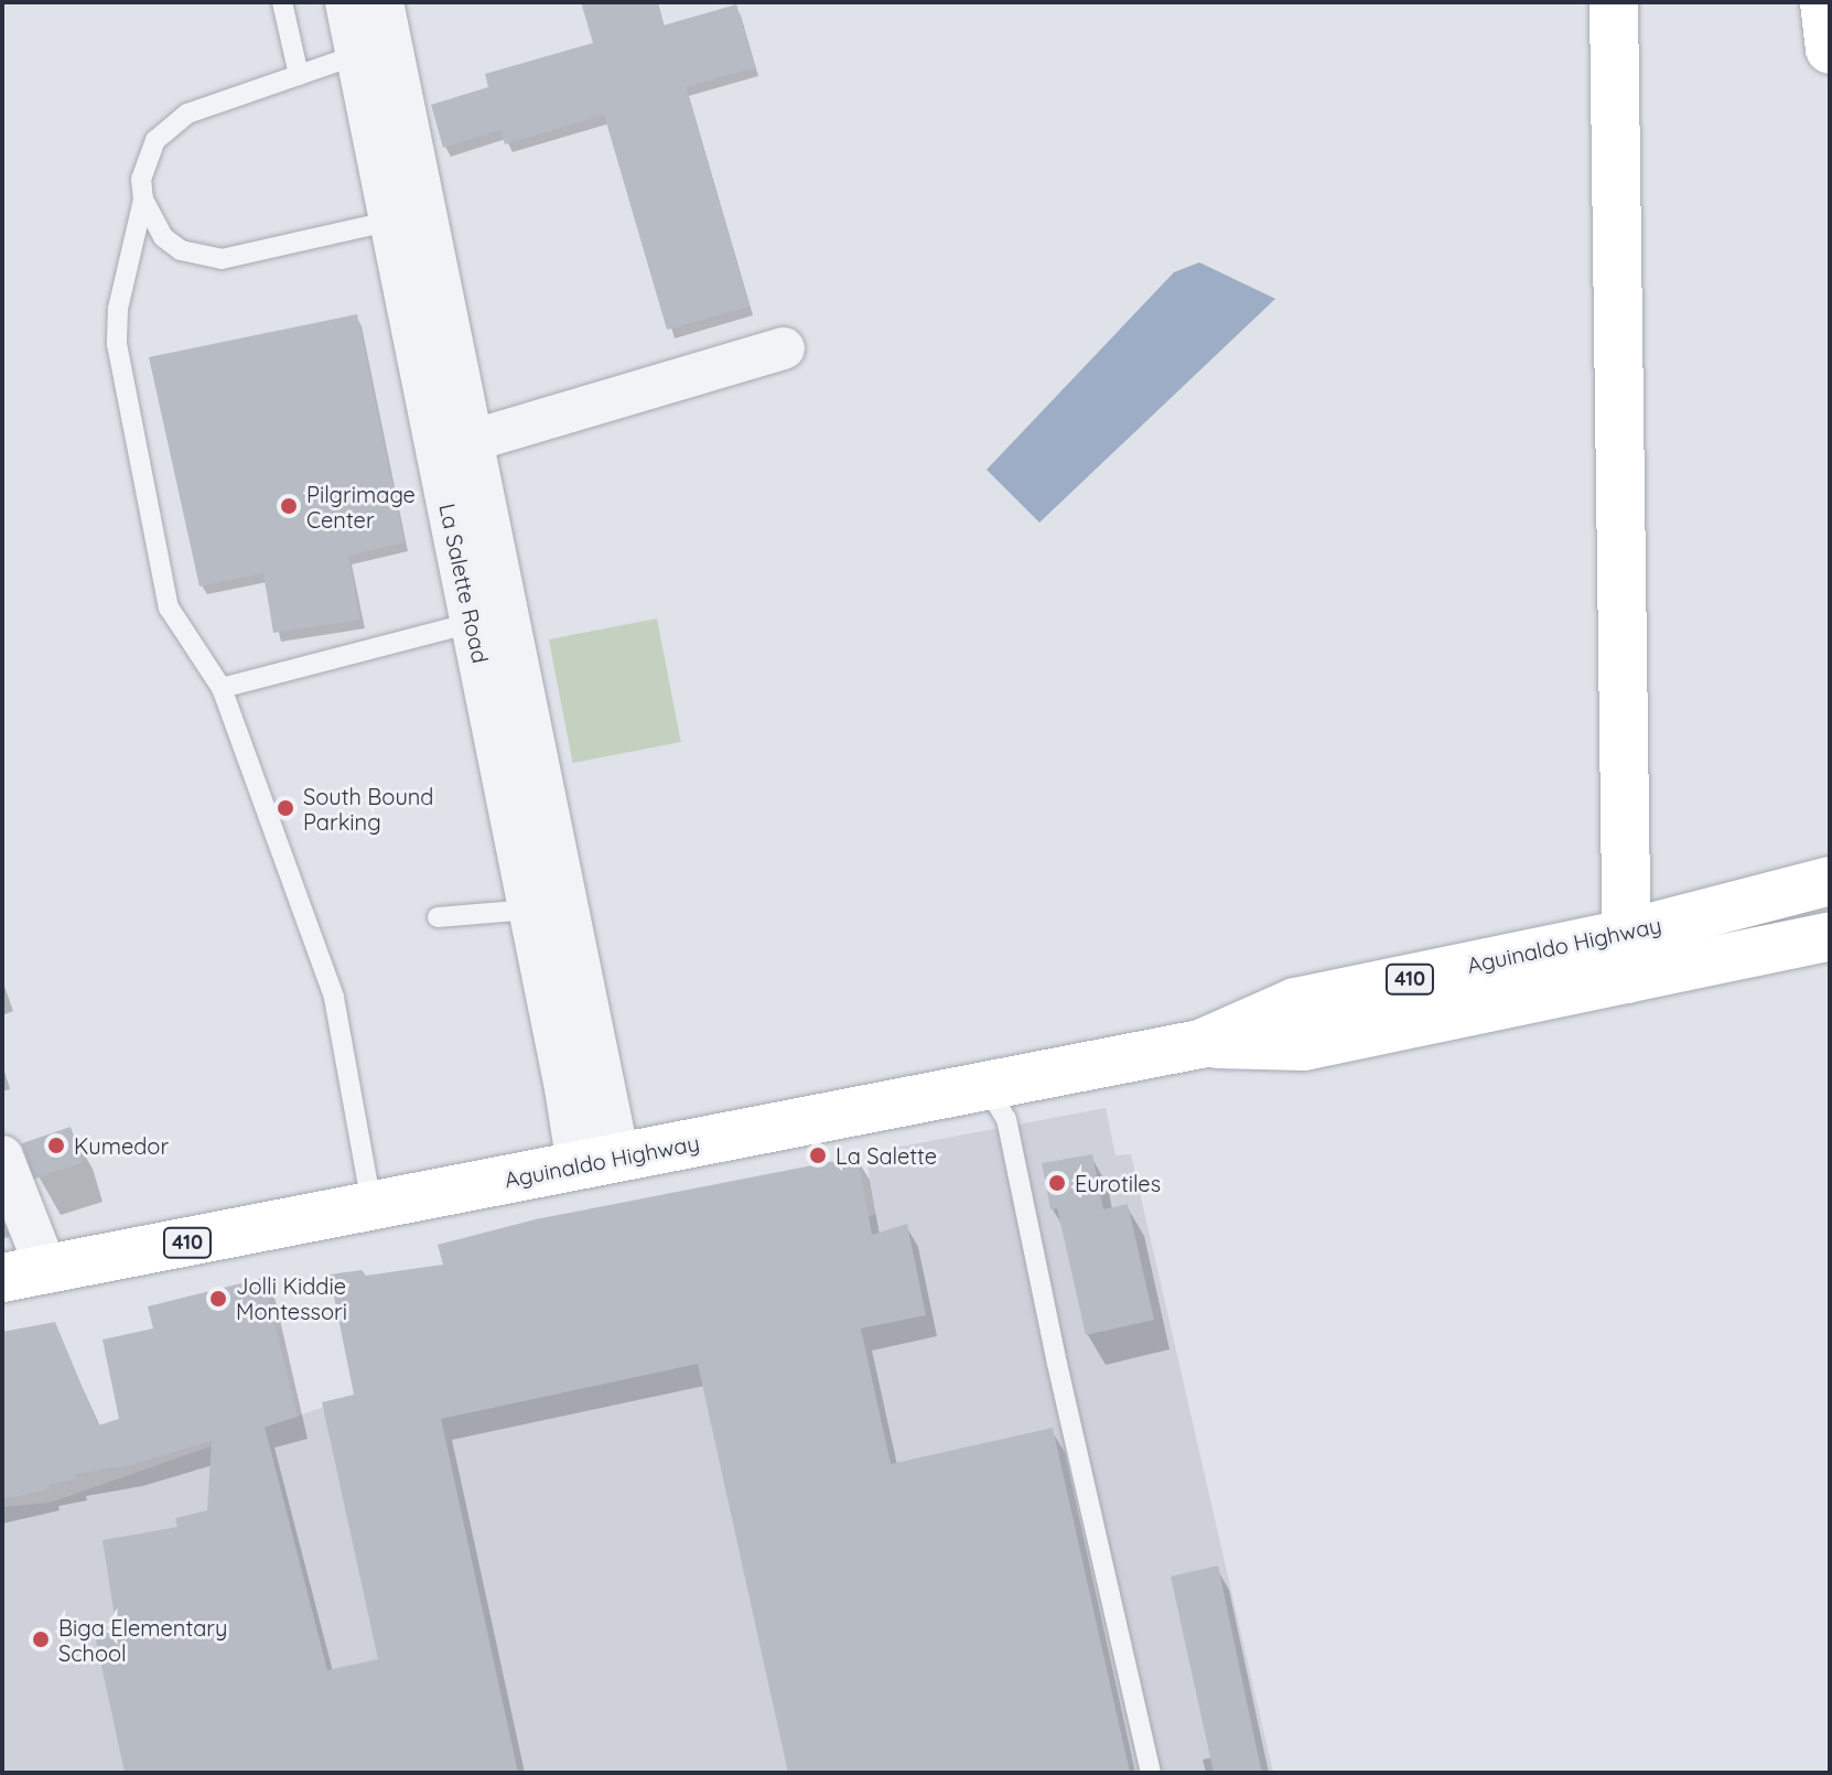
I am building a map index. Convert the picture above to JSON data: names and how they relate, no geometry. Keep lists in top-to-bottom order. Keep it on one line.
{"streets":{"main road":["Aguinaldo Highway","410"],"street":["La Salette Road"]},"crossings":[["La Salette Road","Aguinaldo Highway"]],"places":["Pilgrimage Center","South Bound Parking","Kumedor","La Salette","Eurotiles","Jolli Kiddie Montessori","Biga Elementary School"]}
